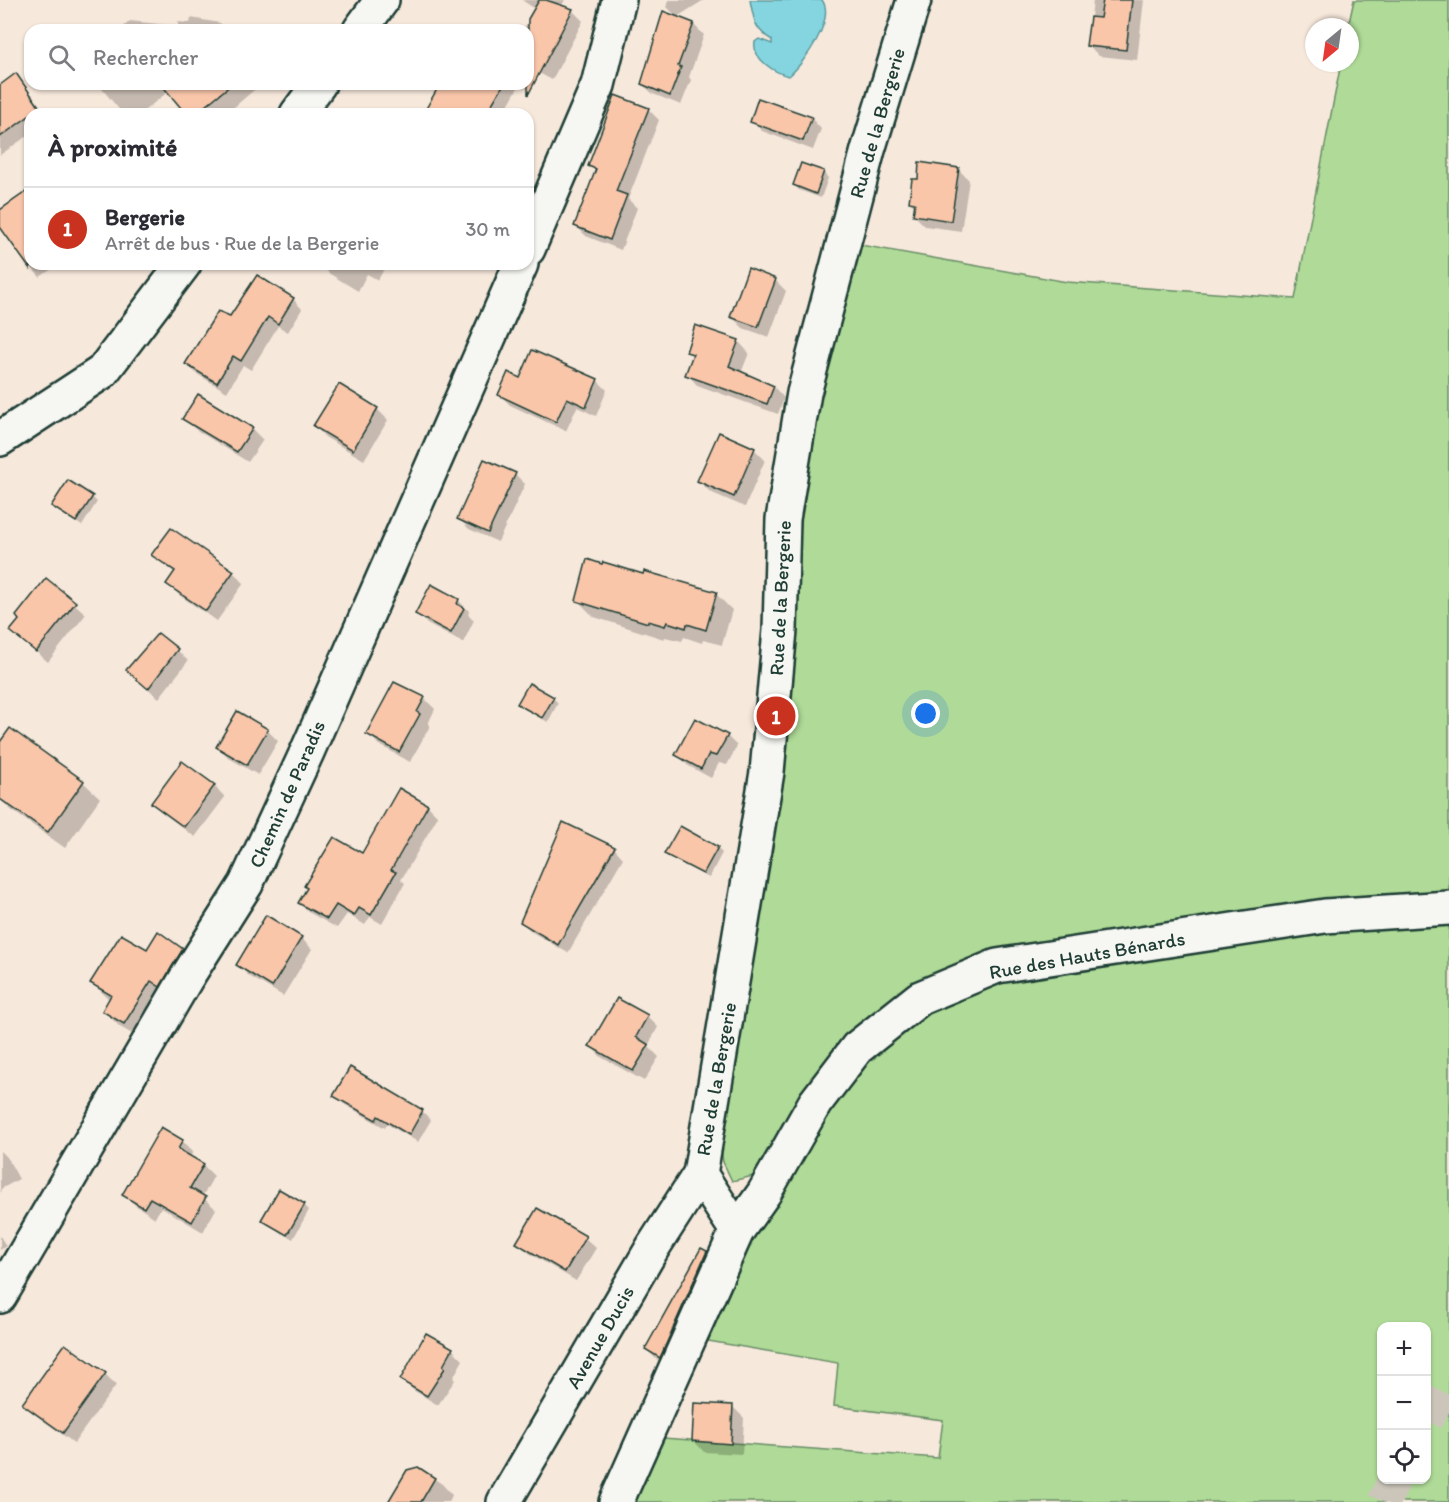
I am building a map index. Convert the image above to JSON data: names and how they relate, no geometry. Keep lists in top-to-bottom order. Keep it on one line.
{"streets":{"street":["Rue de la Bergerie","Chemin de Paradis","Rue des Hauts Bénards","Avenue Ducis"]},"crossings":[["Rue de la Bergerie","Rue des Hauts Bénards"],["Rue de la Bergerie","Avenue Ducis"]],"north":"bottom left","page":{"search":"Rechercher","heading":"À proximité","list":[{"mark":"1","name":"Bergerie","note":"Arrêt de bus · Rue de la Bergerie","value":"30 m"}],"pins":"1","map_buttons":["+","−"]}}
